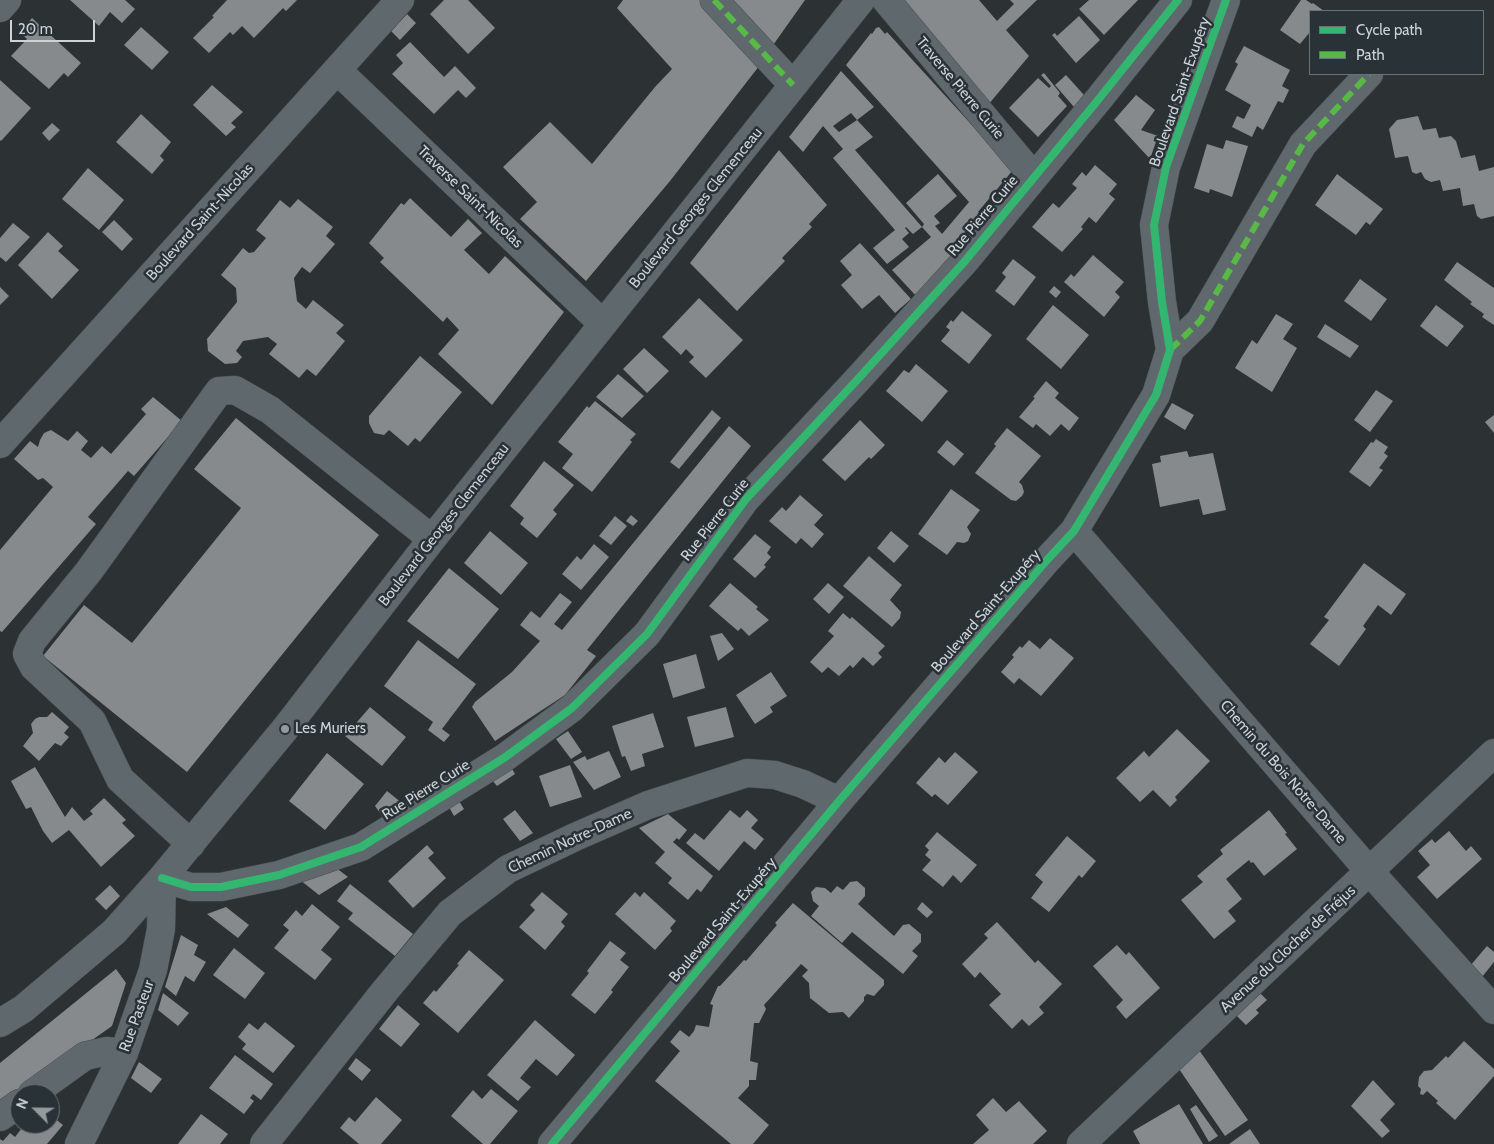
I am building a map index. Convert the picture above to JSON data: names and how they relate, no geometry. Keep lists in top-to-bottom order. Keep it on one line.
{"streets":{"street":["Traverse Pierre Curie","Boulevard Saint-Exupéry","Traverse Saint-Nicolas","Boulevard Georges Clemenceau","Rue Pierre Curie","Boulevard Saint-Nicolas","Chemin du Bois Notre-Dame","Chemin Notre-Dame","Avenue du Clocher de Fréjus","Rue Pasteur"]},"crossings":[["Traverse Pierre Curie","Rue Pierre Curie"],["Boulevard Saint-Exupéry","Chemin du Bois Notre-Dame"],["Boulevard Saint-Exupéry","Chemin Notre-Dame"],["Traverse Saint-Nicolas","Boulevard Georges Clemenceau"],["Traverse Saint-Nicolas","Boulevard Saint-Nicolas"],["Boulevard Georges Clemenceau","Rue Pierre Curie"],["Boulevard Georges Clemenceau","Rue Pasteur"],["Rue Pierre Curie","Rue Pasteur"],["Chemin du Bois Notre-Dame","Avenue du Clocher de Fréjus"]],"places":["Les Muriers"],"legend":["Cycle path","Path"],"scale_bar":"20 m","north":"top left"}
